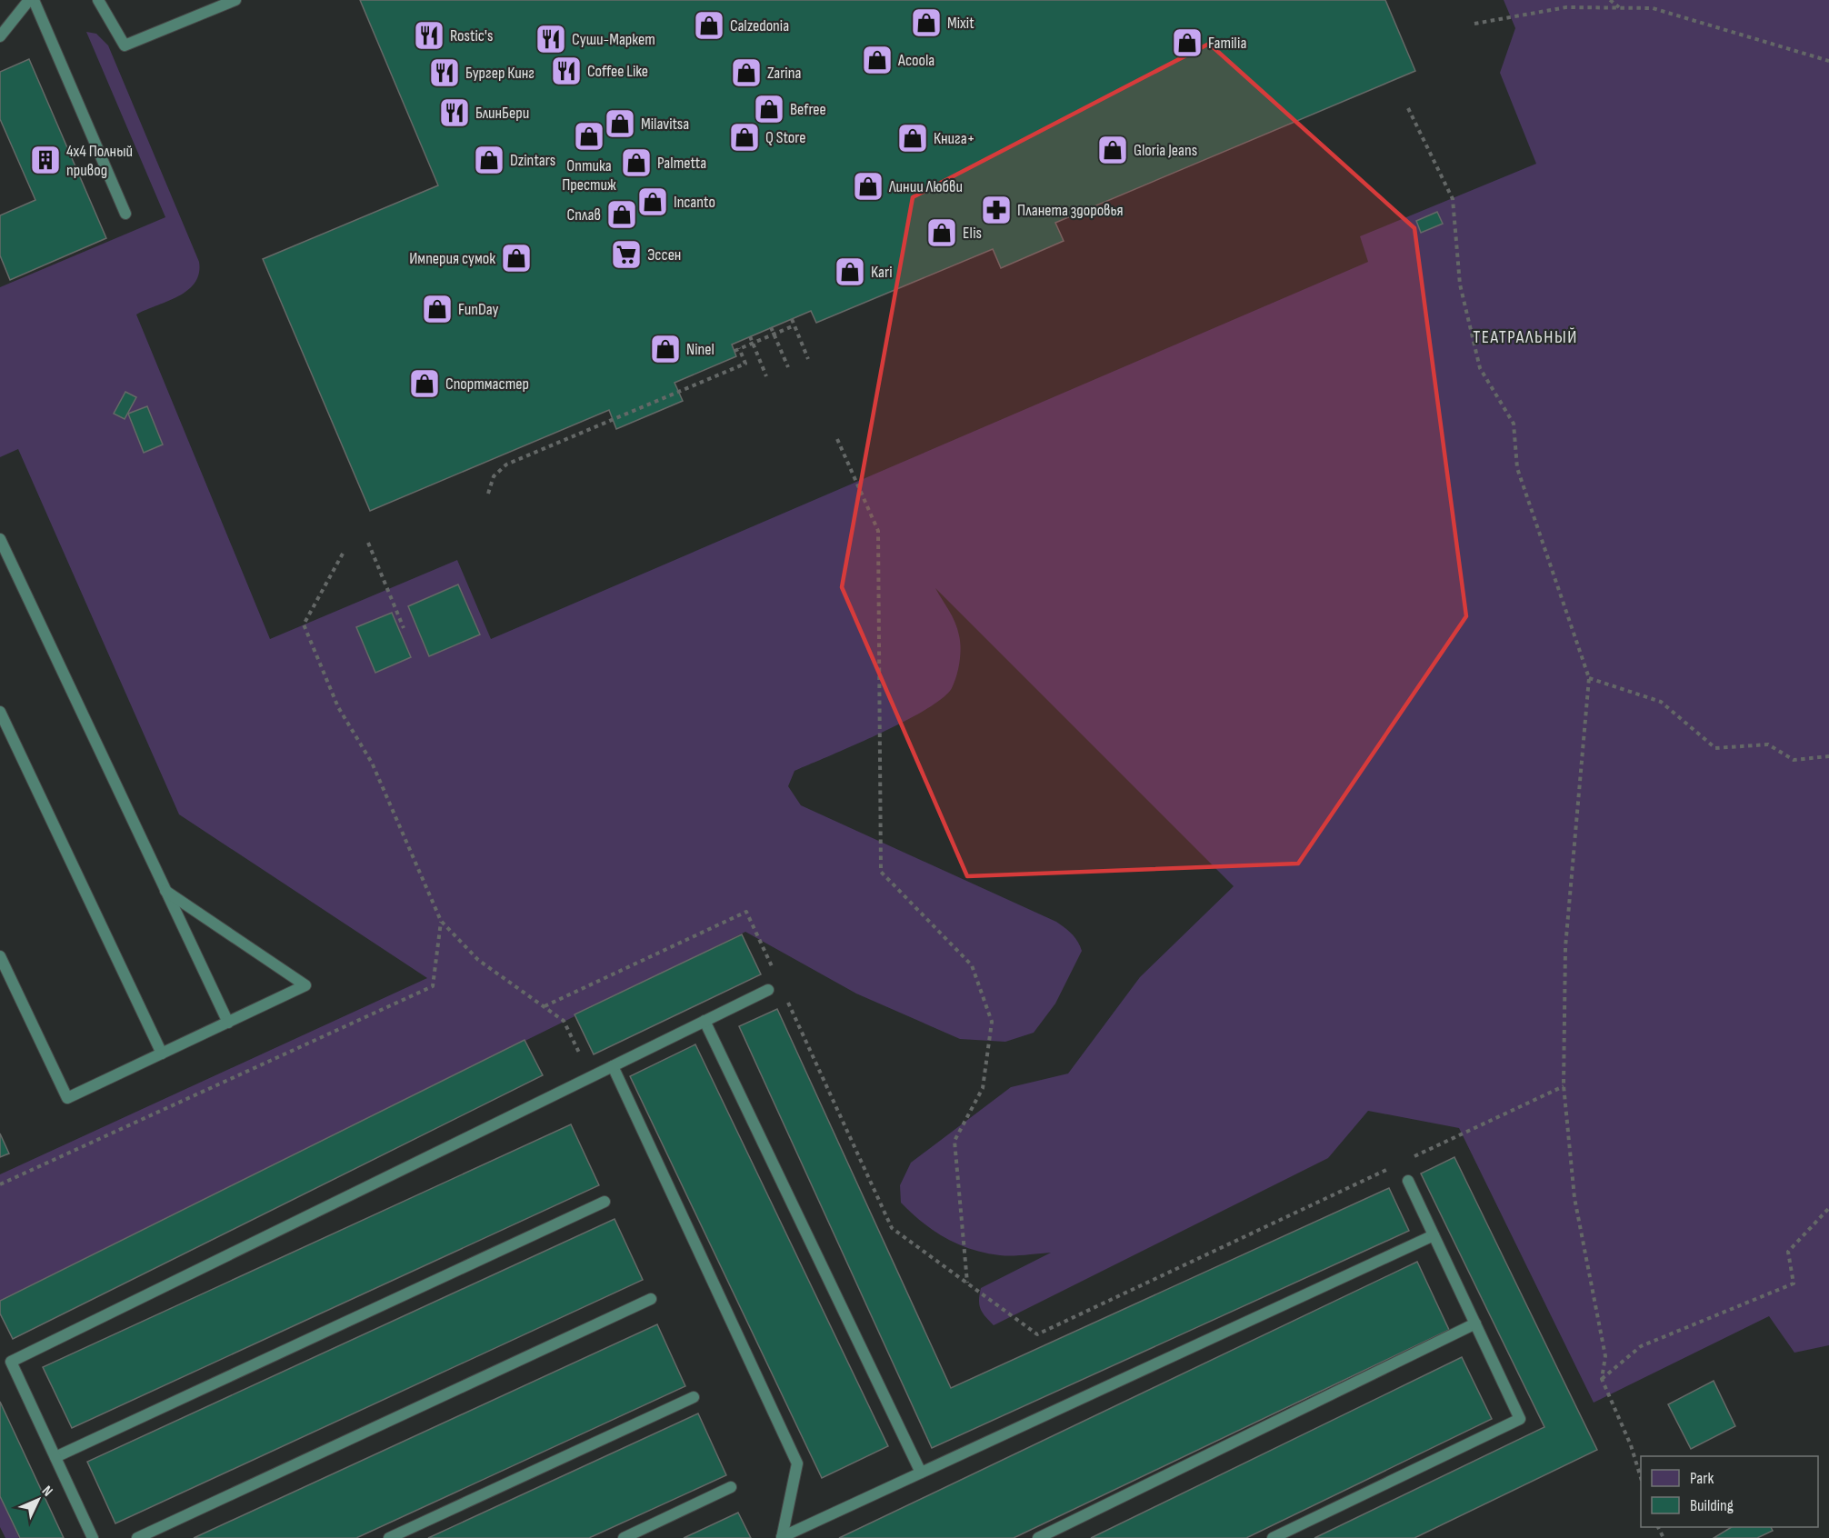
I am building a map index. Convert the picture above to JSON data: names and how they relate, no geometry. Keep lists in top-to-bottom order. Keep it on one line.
{"districts":["ТЕАТРАЛЬНЫЙ"],"places":{"shop":["Mixit","Calzedonia","Familia","Acoola","Zarina","Befree","Milavitsa","Оптика Престиж","Q Store","Книга+","Gloria Jeans","Dzintars","Palmetta","Линии Любви","Incanto","Сплав","Elis","Империя сумок","Kari","FunDay","Ninel","Спортмастер"],"restaurant":["Rostic's","Суши-Маркет","Coffee Like","Бургер Кинг","БлинБери"],"building":["4x4 Полный привод"],"pharmacy":["Планета здоровья"],"supermarket":["Эссен"]},"legend":["Park","Building"],"north":"top right"}
